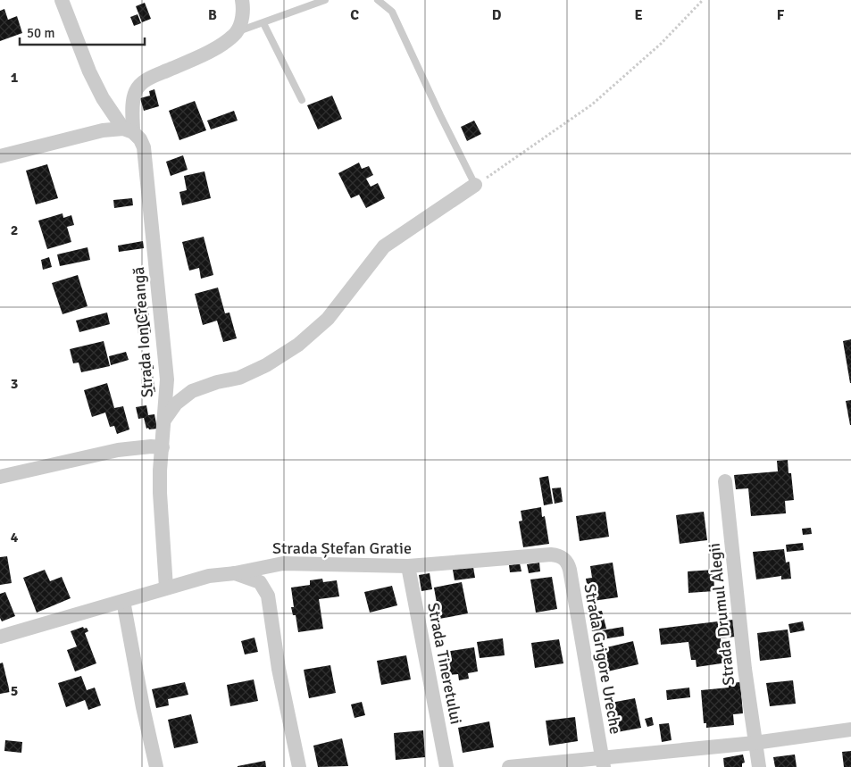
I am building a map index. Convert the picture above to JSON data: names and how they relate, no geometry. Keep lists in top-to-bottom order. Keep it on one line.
{"streets":{"street":["Strada Ion Creangă","Strada Ștefan Gratie","Strada Drumul Alegii","Strada Grigore Ureche","Strada Tineretului"]},"crossings":[["Strada Ion Creangă","Strada Ștefan Gratie"],["Strada Ștefan Gratie","Strada Grigore Ureche"],["Strada Ștefan Gratie","Strada Tineretului"]],"scale_bar":"50 m","grid":{"columns":["B","C","D","E","F"],"rows":["1","2","3","4","5"]}}
